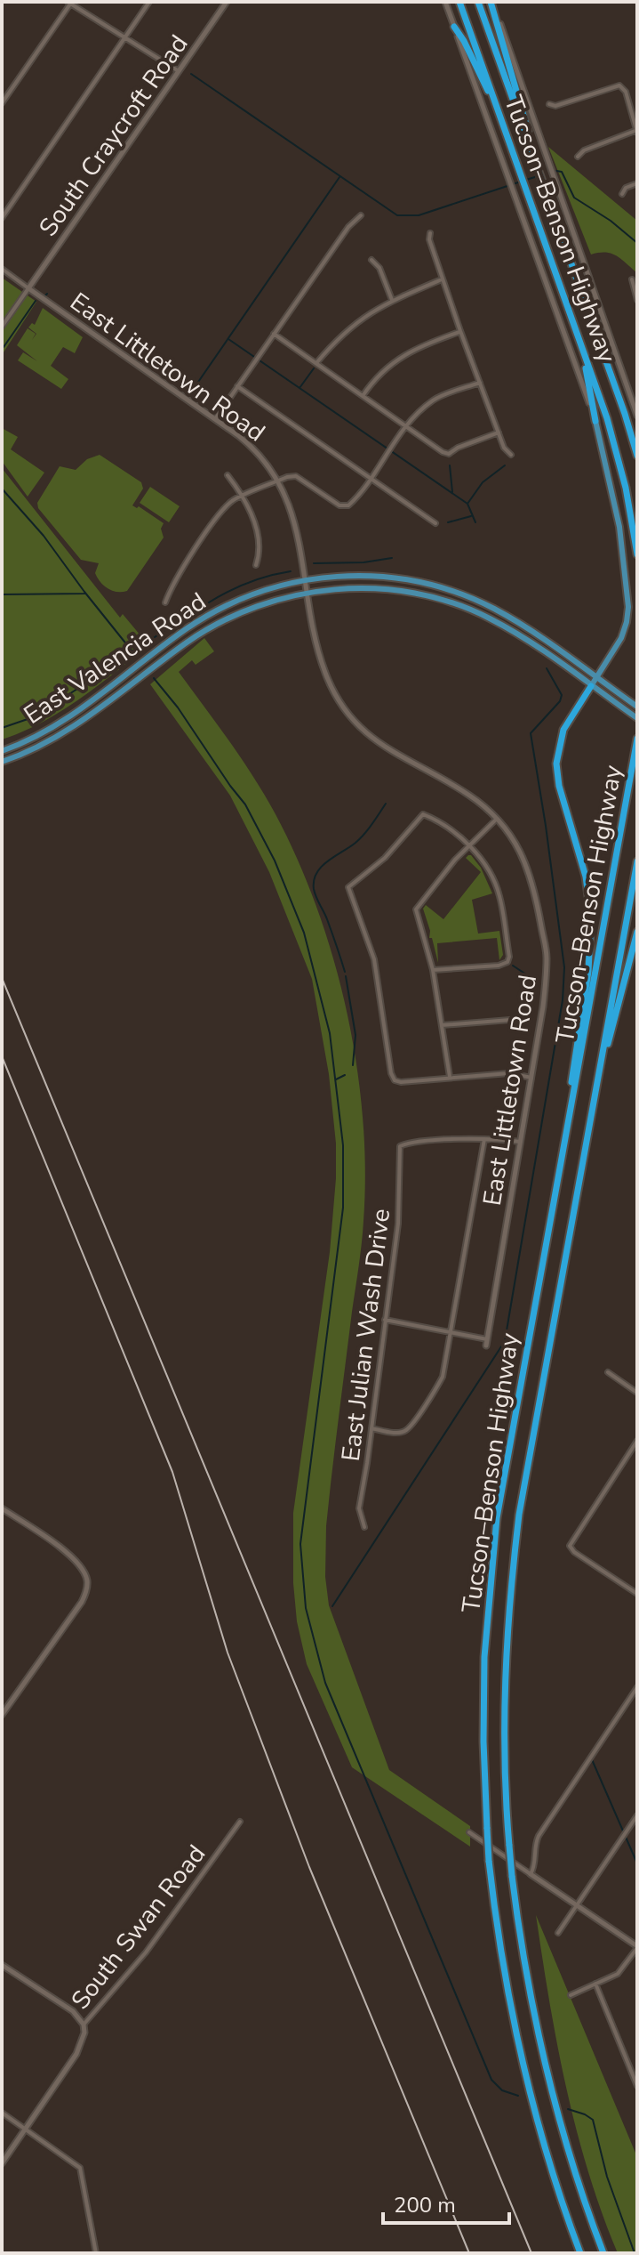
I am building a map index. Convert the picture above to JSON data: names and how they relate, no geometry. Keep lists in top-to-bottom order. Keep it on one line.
{"streets":{"highway":["Tucson–Benson Highway"],"main road":["East Valencia Road"],"street":["South Craycroft Road","East Littletown Road","East Julian Wash Drive","South Swan Road"]},"crossings":[["South Craycroft Road","East Littletown Road"],["East Littletown Road","East Valencia Road"]],"scale_bar":"200 m"}
